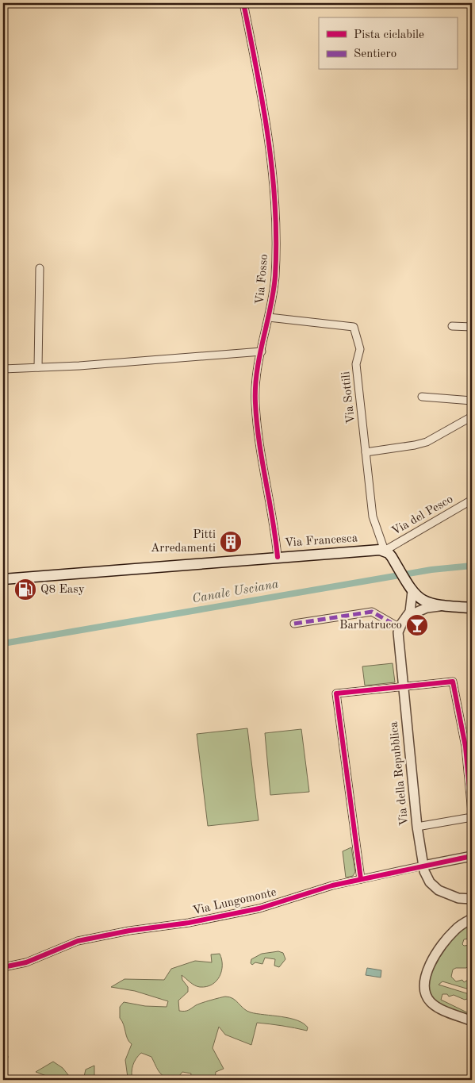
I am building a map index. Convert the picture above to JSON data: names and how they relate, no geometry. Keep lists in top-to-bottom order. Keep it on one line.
{"streets":{"main road":["Via Francesca"],"street":["Via Fosso","Via Sottili","Via del Pesco","Via della Repubblica","Via Lungomonte"]},"crossings":[["Via Fosso","Via Sottili"],["Via Fosso","Via Francesca"],["Via Sottili","Via del Pesco"],["Via Sottili","Via Francesca"],["Via del Pesco","Via Francesca"],["Via della Repubblica","Via Lungomonte"]],"water":["Canale Usciana"],"places":{"building":["Pitti Arredamenti"],"fuel station":["Q8 Easy"],"bar":["Barbatrucco"]},"legend":["Pista ciclabile","Sentiero"]}
